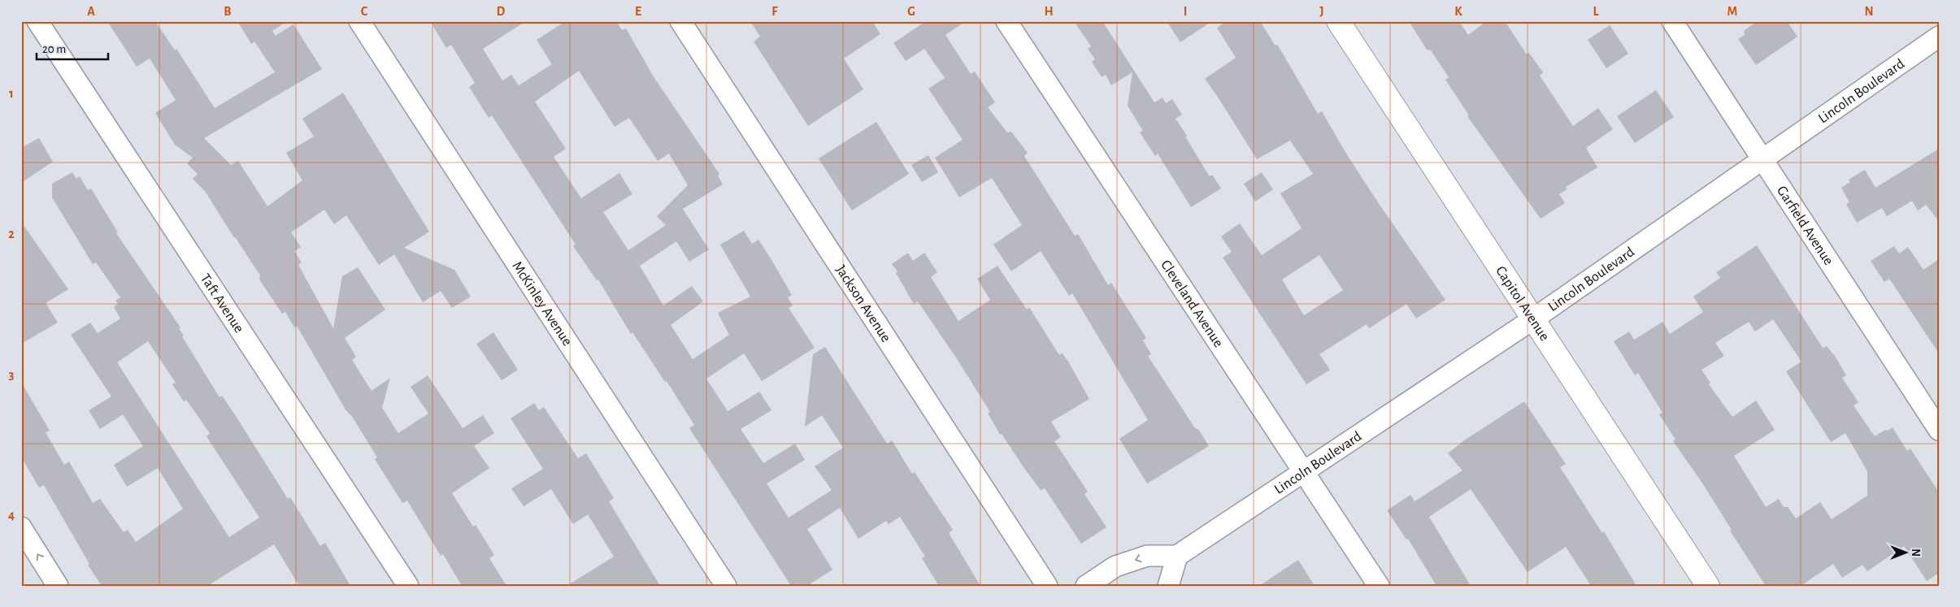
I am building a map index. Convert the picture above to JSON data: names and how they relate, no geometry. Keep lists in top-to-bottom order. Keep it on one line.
{"streets":{"main road":["Capitol Avenue"],"street":["Lincoln Boulevard","Garfield Avenue","Cleveland Avenue","Taft Avenue","McKinley Avenue","Jackson Avenue"]},"crossings":[["Lincoln Boulevard","Garfield Avenue"],["Lincoln Boulevard","Cleveland Avenue"],["Lincoln Boulevard","Capitol Avenue"]],"scale_bar":"20 m","north":"right","grid":{"columns":["A","B","C","D","E","F","G","H","I","J","K","L","M","N"],"rows":["1","2","3","4"]}}
